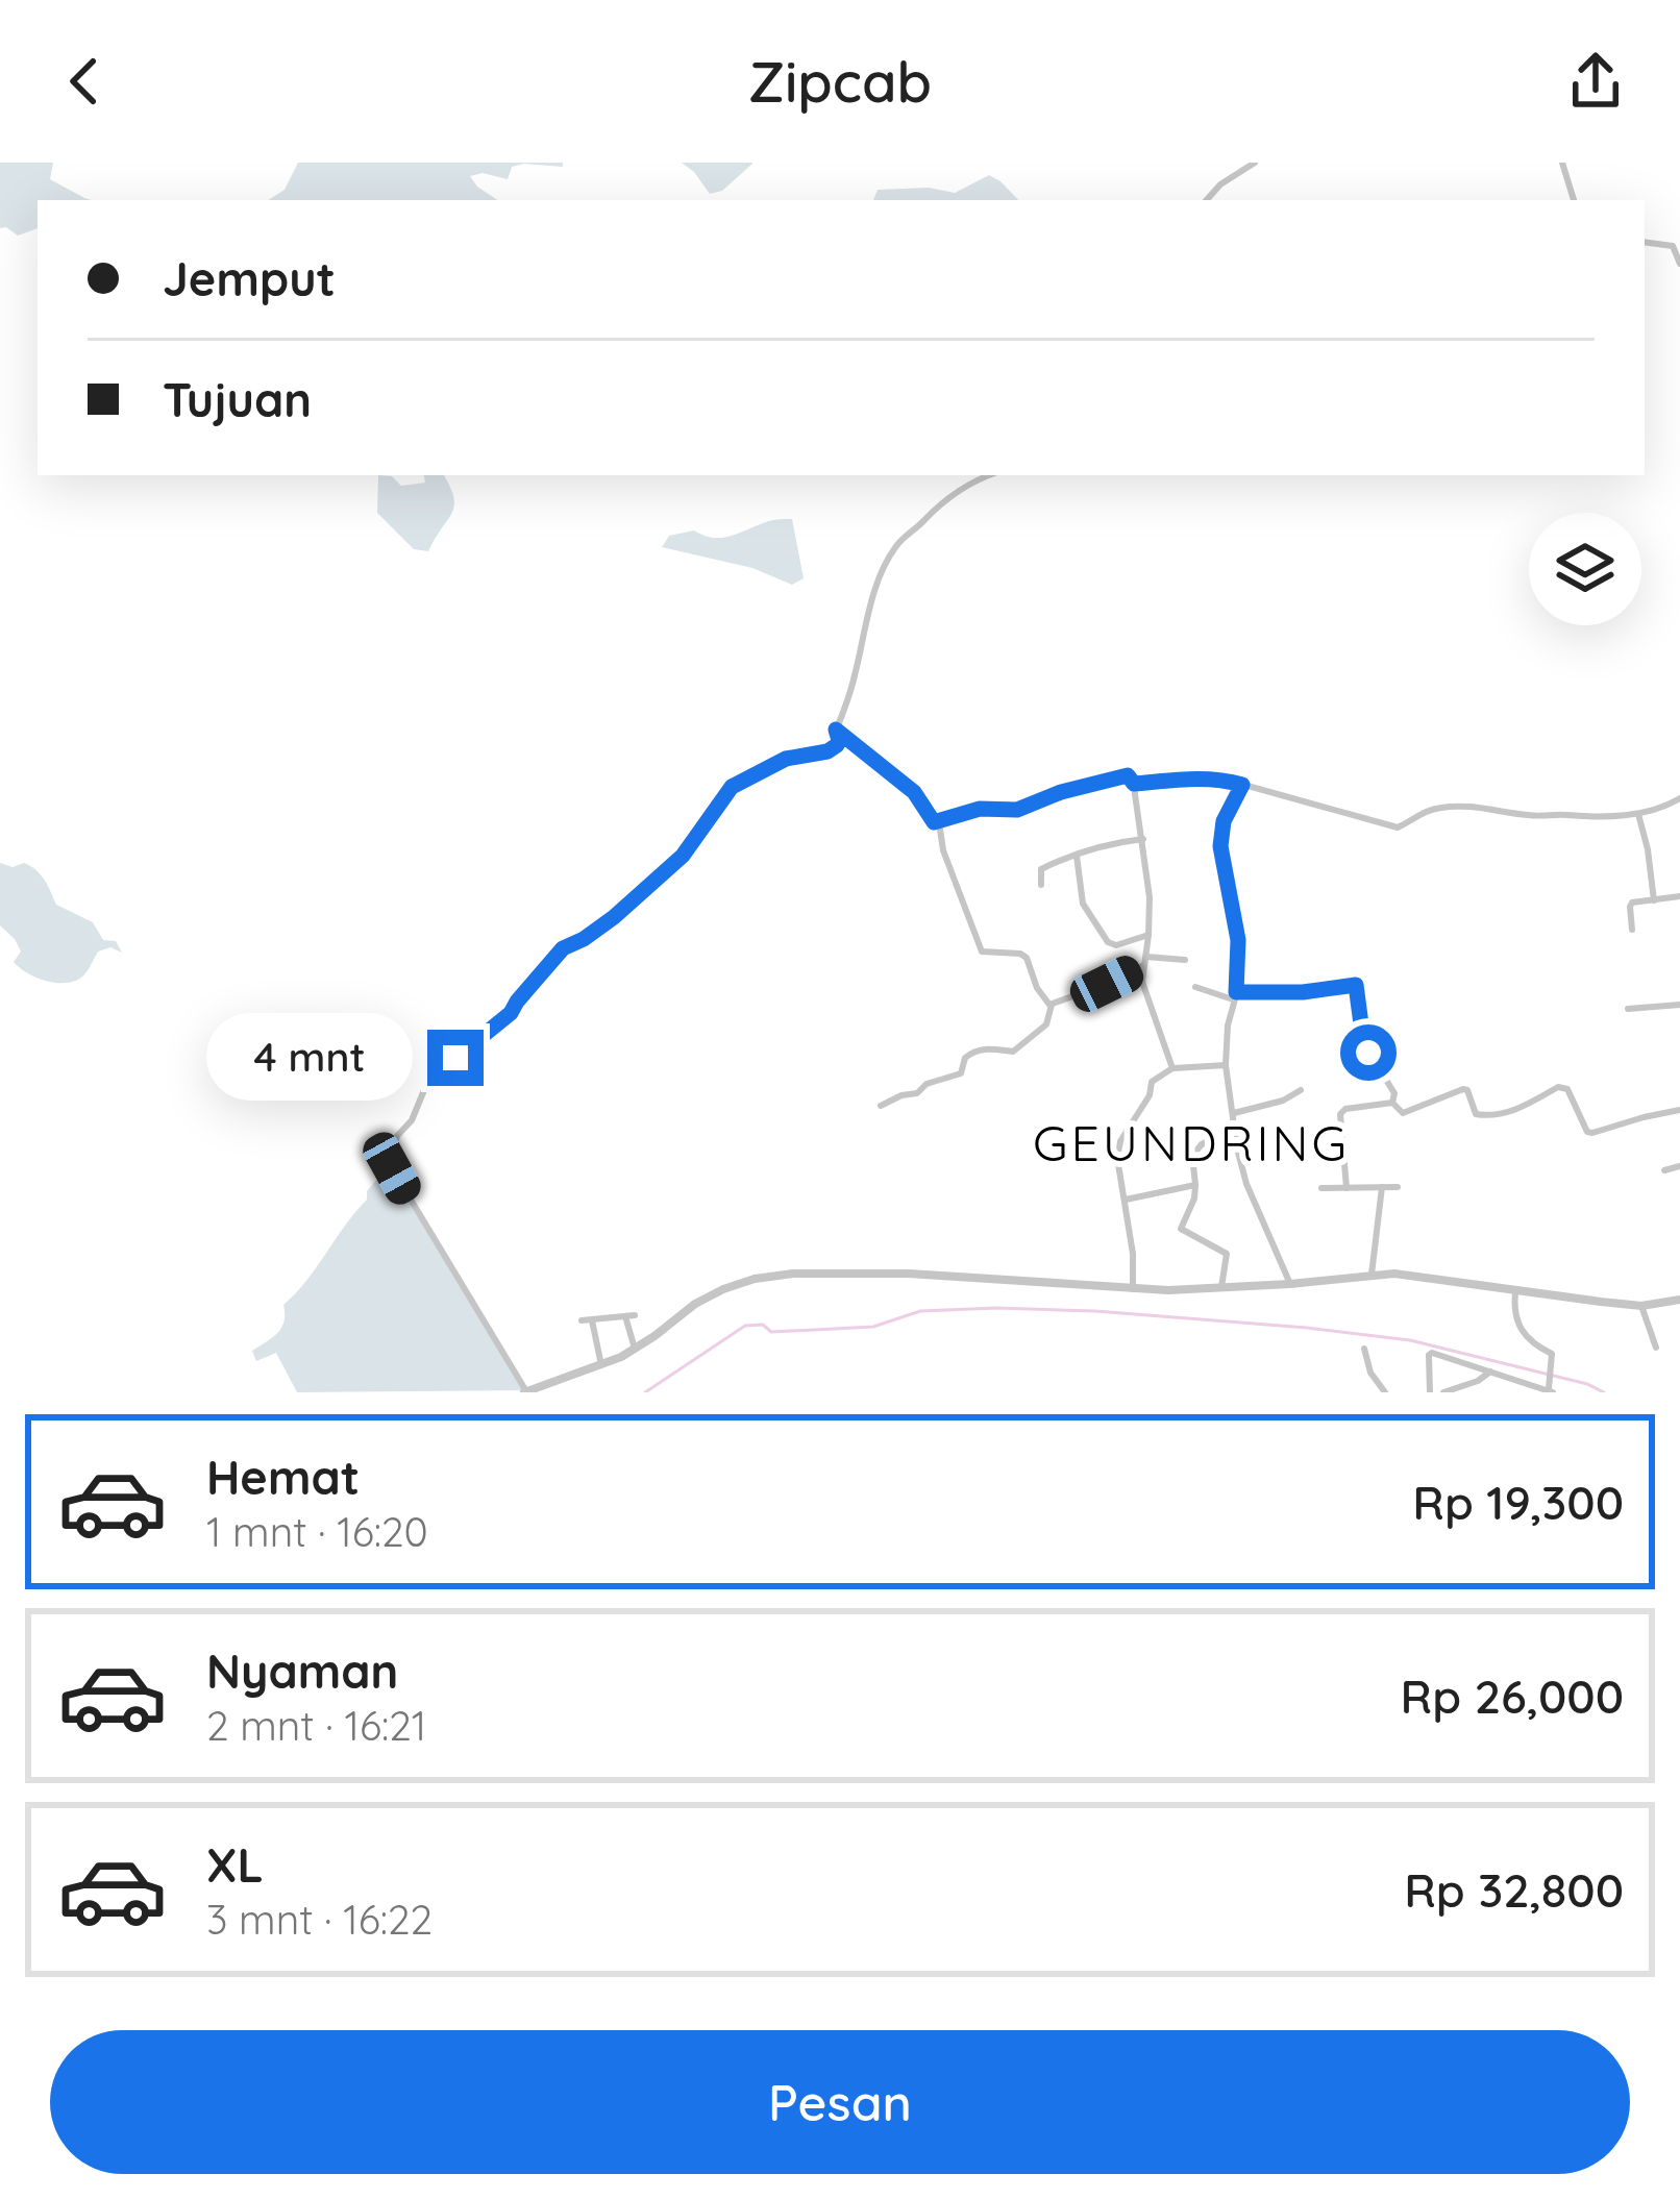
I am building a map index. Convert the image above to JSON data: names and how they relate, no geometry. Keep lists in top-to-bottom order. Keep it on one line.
{"districts":["GEUNDRING"],"page":{"header":"Zipcab","banner":["Jemput","Tujuan"],"bubble":"4 mnt","list":[{"name":"Hemat","note":"1 mnt · 16:20","value":"Rp 19,300"},{"name":"Nyaman","note":"2 mnt · 16:21","value":"Rp 26,000"},{"name":"XL","note":"3 mnt · 16:22","value":"Rp 32,800"}],"buttons":"Pesan"}}
